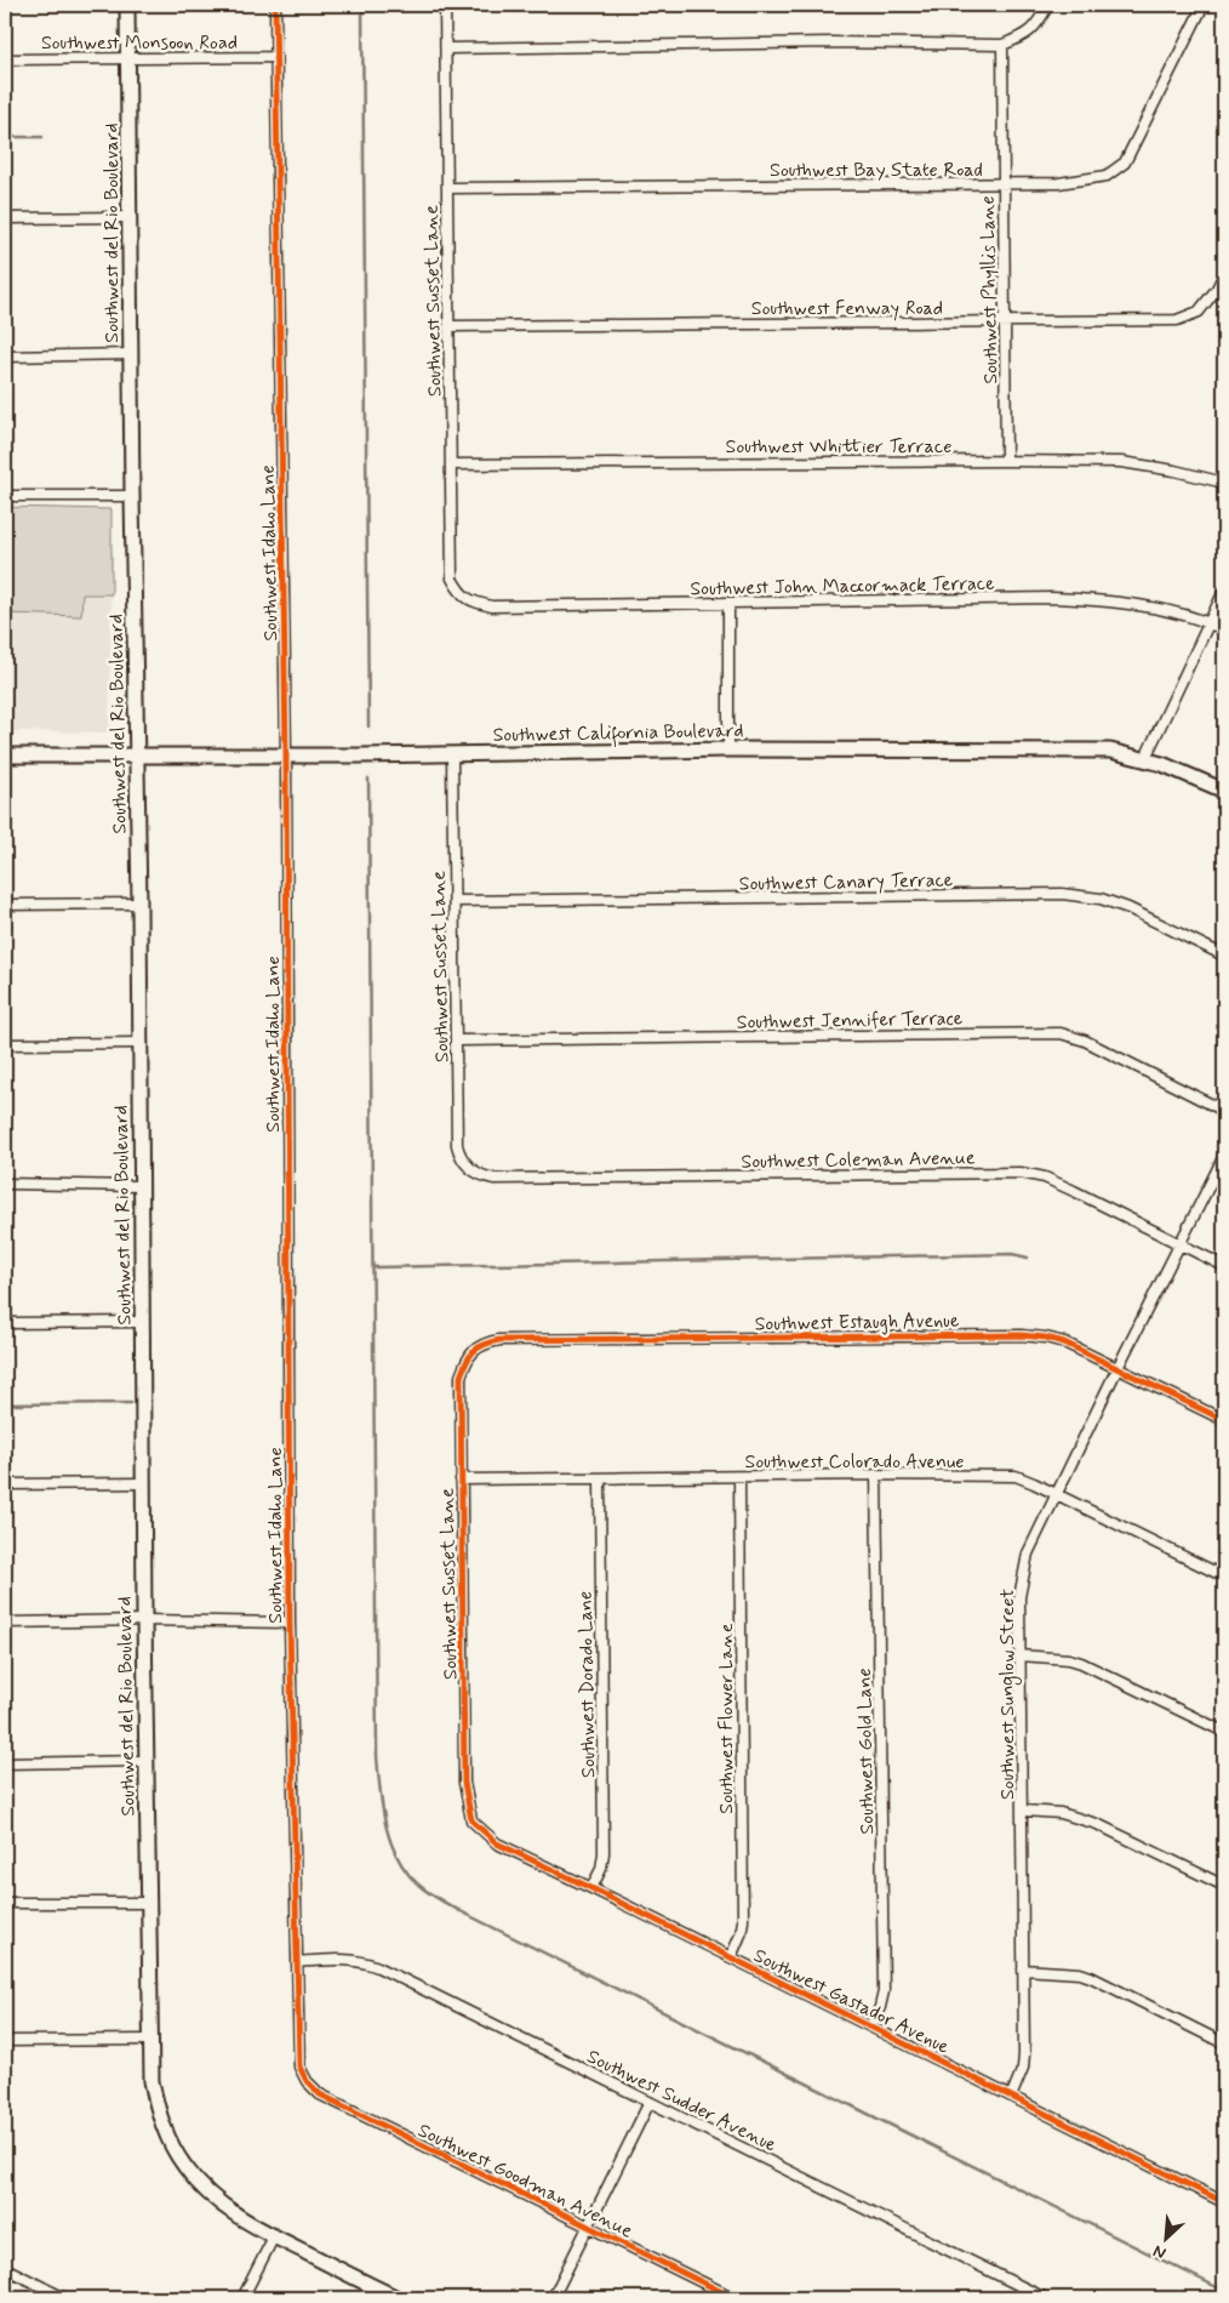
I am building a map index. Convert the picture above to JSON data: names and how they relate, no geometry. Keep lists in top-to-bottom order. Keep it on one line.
{"streets":{"street":["Southwest Monsoon Road","Southwest Bay State Road","Southwest del Rio Boulevard","Southwest Phyllis Lane","Southwest Susset Lane","Southwest Fenway Road","Southwest Whittier Terrace","Southwest Idaho Lane","Southwest John Maccormack Terrace","Southwest California Boulevard","Southwest Canary Terrace","Southwest Jennifer Terrace","Southwest Coleman Avenue","Southwest Estaugh Avenue","Southwest Colorado Avenue","Southwest Dorado Lane","Southwest Sunglow Street","Southwest Flower Lane","Southwest Gold Lane","Southwest Gastador Avenue","Southwest Sudder Avenue","Southwest Goodman Avenue"]},"crossings":[["Southwest Monsoon Road","Southwest del Rio Boulevard"],["Southwest Monsoon Road","Southwest Idaho Lane"],["Southwest Bay State Road","Southwest Phyllis Lane"],["Southwest Bay State Road","Southwest Susset Lane"],["Southwest del Rio Boulevard","Southwest California Boulevard"],["Southwest Phyllis Lane","Southwest Fenway Road"],["Southwest Phyllis Lane","Southwest Whittier Terrace"],["Southwest Susset Lane","Southwest Fenway Road"],["Southwest Susset Lane","Southwest Whittier Terrace"],["Southwest Susset Lane","Southwest John Maccormack Terrace"],["Southwest Susset Lane","Southwest California Boulevard"],["Southwest Susset Lane","Southwest Canary Terrace"],["Southwest Susset Lane","Southwest Jennifer Terrace"],["Southwest Susset Lane","Southwest Coleman Avenue"],["Southwest Susset Lane","Southwest Estaugh Avenue"],["Southwest Susset Lane","Southwest Colorado Avenue"],["Southwest Susset Lane","Southwest Gastador Avenue"],["Southwest Idaho Lane","Southwest California Boulevard"],["Southwest Idaho Lane","Southwest Sudder Avenue"],["Southwest Idaho Lane","Southwest Goodman Avenue"],["Southwest Coleman Avenue","Southwest Sunglow Street"],["Southwest Estaugh Avenue","Southwest Sunglow Street"],["Southwest Colorado Avenue","Southwest Dorado Lane"],["Southwest Colorado Avenue","Southwest Sunglow Street"],["Southwest Colorado Avenue","Southwest Flower Lane"],["Southwest Colorado Avenue","Southwest Gold Lane"],["Southwest Dorado Lane","Southwest Gastador Avenue"],["Southwest Sunglow Street","Southwest Gastador Avenue"],["Southwest Flower Lane","Southwest Gastador Avenue"],["Southwest Gold Lane","Southwest Gastador Avenue"]],"north":"bottom left"}
